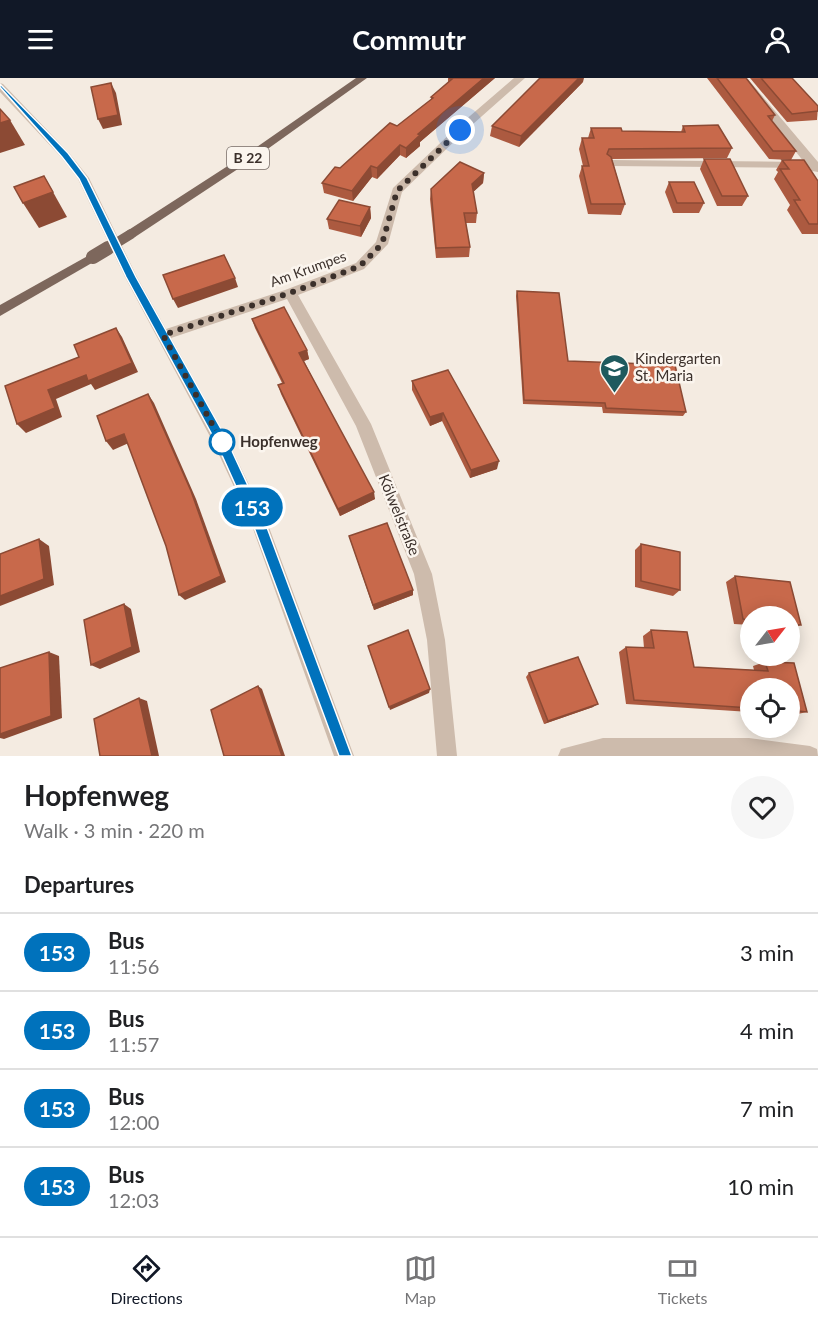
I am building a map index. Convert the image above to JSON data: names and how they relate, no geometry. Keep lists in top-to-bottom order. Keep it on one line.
{"streets":{"main road":["B 22"],"street":["Am Krumpes","Kölwelstraße"]},"crossings":[["Am Krumpes","Kölwelstraße"]],"places":{"school or university":["Kindergarten St. Maria"],"other":["Hopfenweg"]},"lines":["bus line 153"],"north":"top right","page":{"header":"Commutr","on_map":"153","heading":[["Hopfenweg","Walk · 3 min · 220 m"],"Departures"],"list":[{"mark":"153","name":"Bus","note":"11:56","value":"3 min"},{"mark":"153","name":"Bus","note":"11:57","value":"4 min"},{"mark":"153","name":"Bus","note":"12:00","value":"7 min"},{"mark":"153","name":"Bus","note":"12:03","value":"10 min"}],"tabs":["Directions","Map","Tickets"]}}
